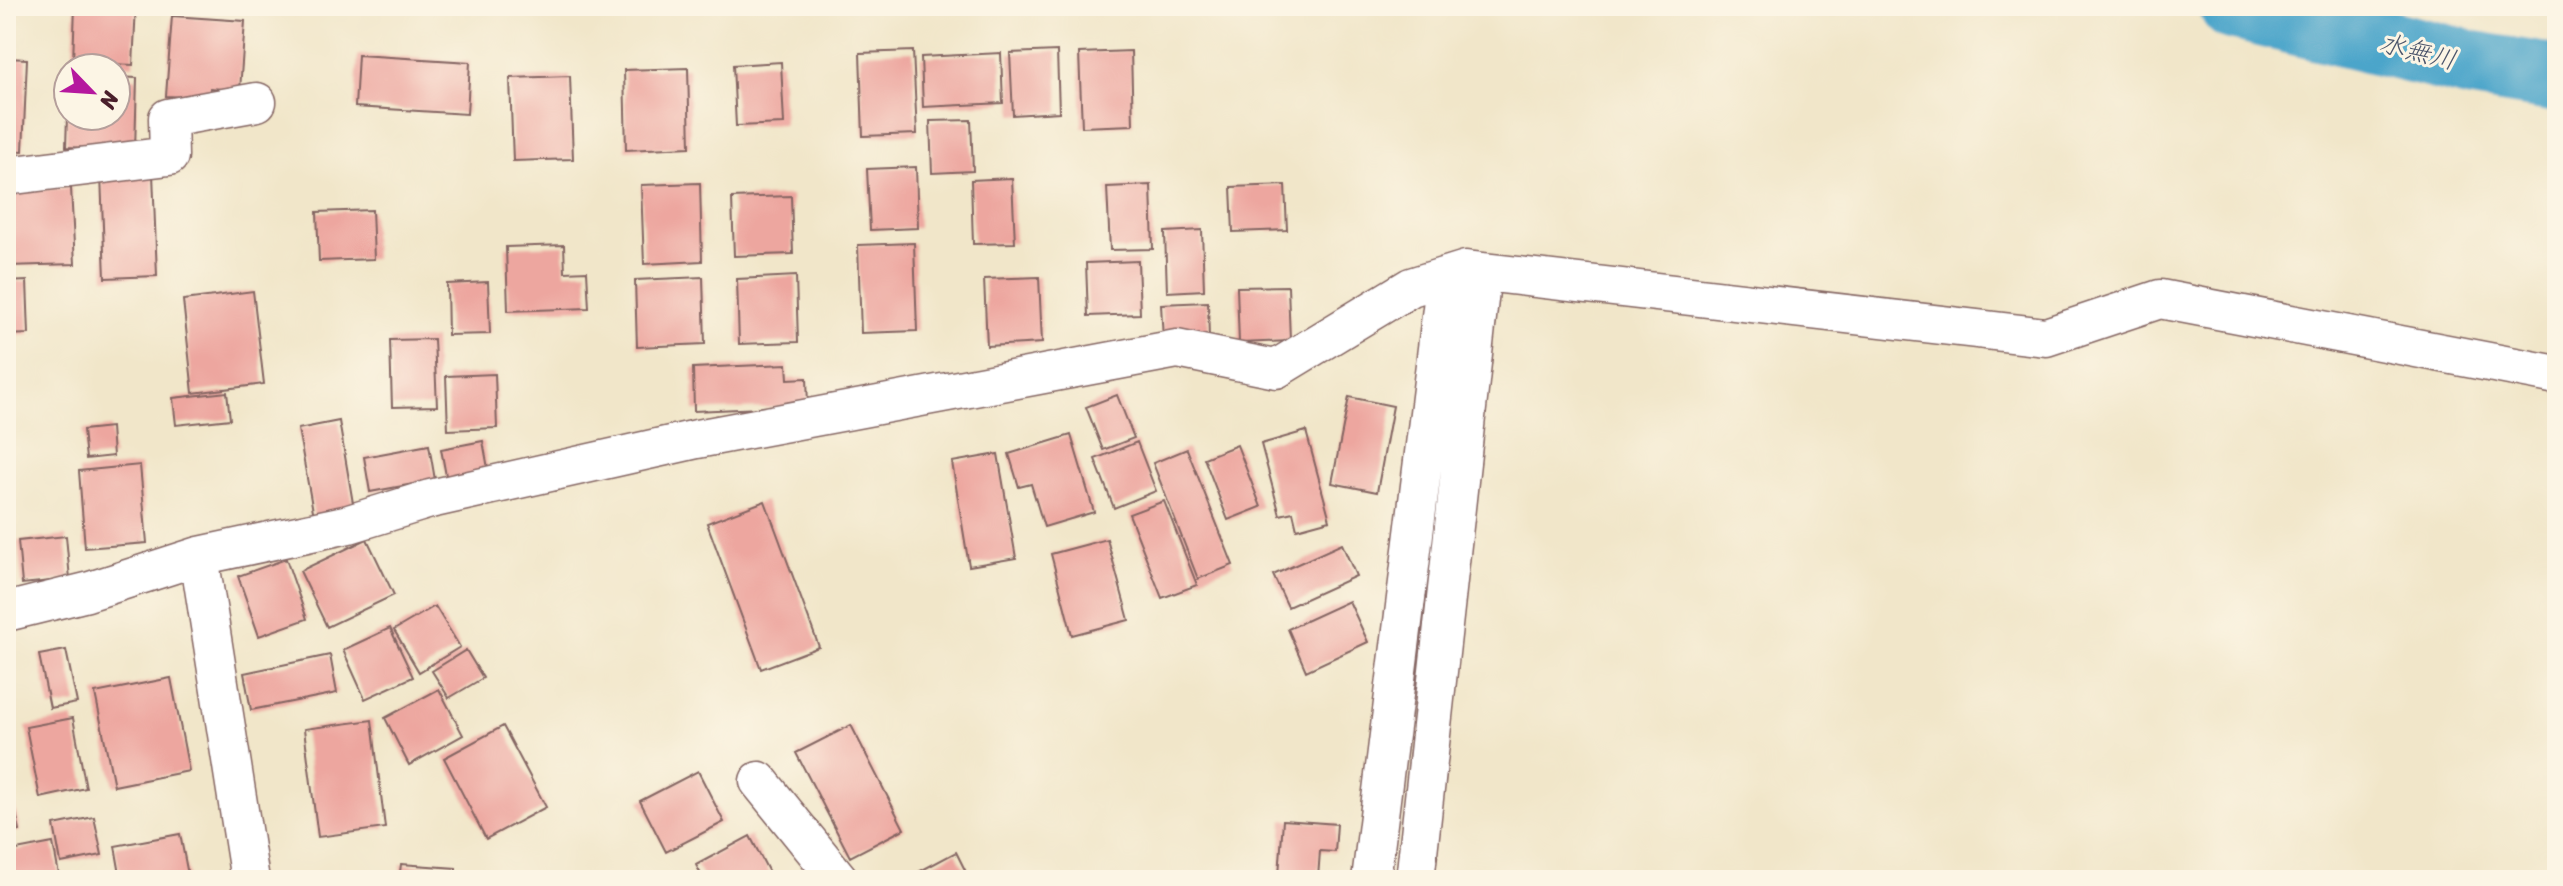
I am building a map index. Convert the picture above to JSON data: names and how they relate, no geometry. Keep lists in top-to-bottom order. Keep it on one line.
{"water":["水無川"],"north":"bottom right"}
